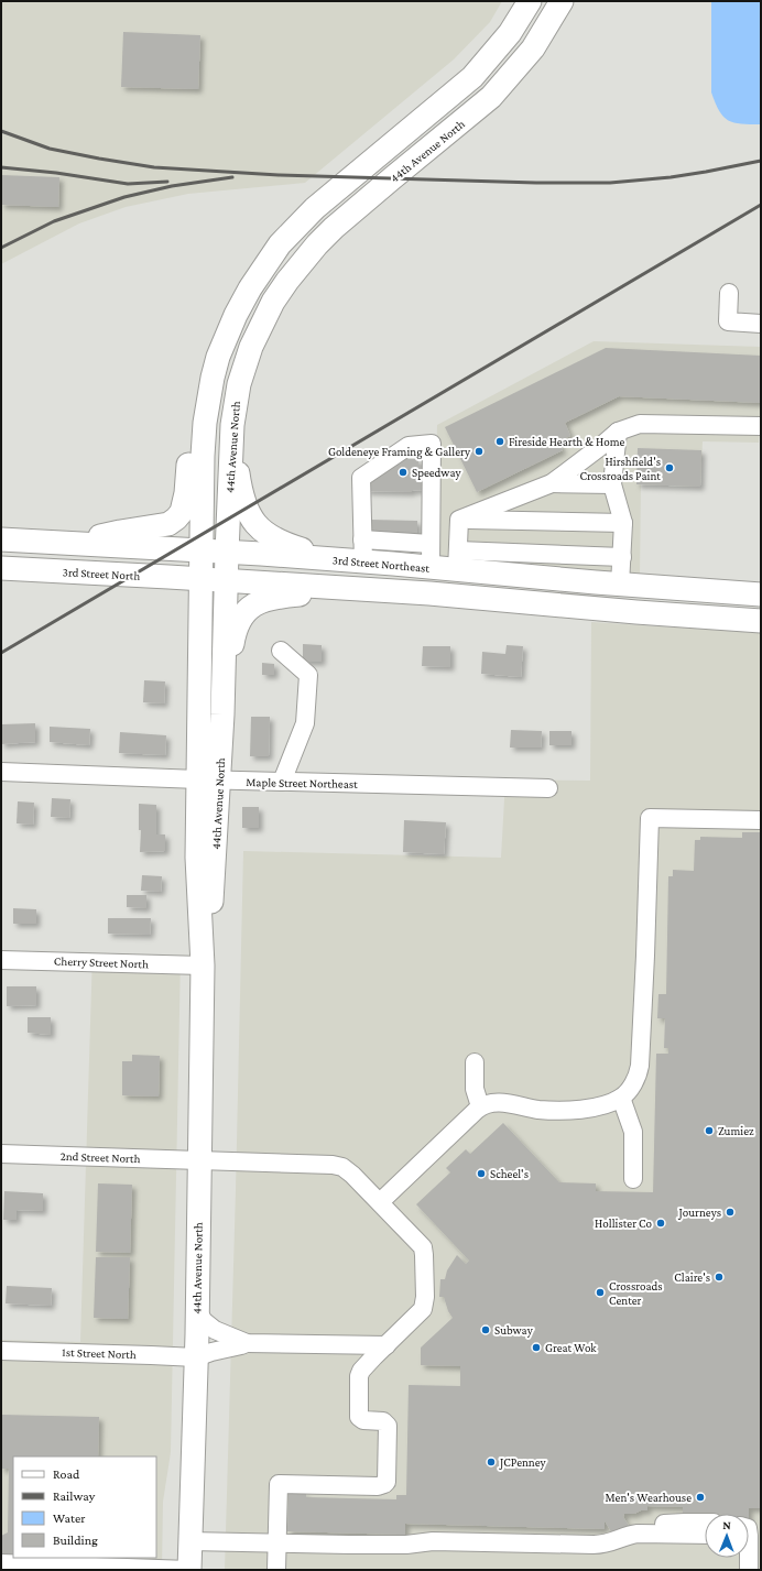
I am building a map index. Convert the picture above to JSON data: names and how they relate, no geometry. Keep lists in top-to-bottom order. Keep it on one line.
{"streets":{"main road":["44th Avenue North","3rd Street Northeast","3rd Street North"],"street":["Maple Street Northeast","Cherry Street North","2nd Street North","1st Street North"]},"crossings":[["44th Avenue North","3rd Street Northeast"],["44th Avenue North","3rd Street North"],["44th Avenue North","Maple Street Northeast"],["44th Avenue North","Cherry Street North"],["44th Avenue North","2nd Street North"],["44th Avenue North","1st Street North"]],"places":["Fireside Hearth & Home","Goldeneye Framing & Gallery","Hirshfield's Crossroads Paint","Speedway","Zumiez","Scheel's","Journeys","Hollister Co","Claire's","Crossroads Center","Subway","Great Wok","JCPenney","Men's Wearhouse"],"legend":["Road","Railway","Water","Building"],"north":"top"}
